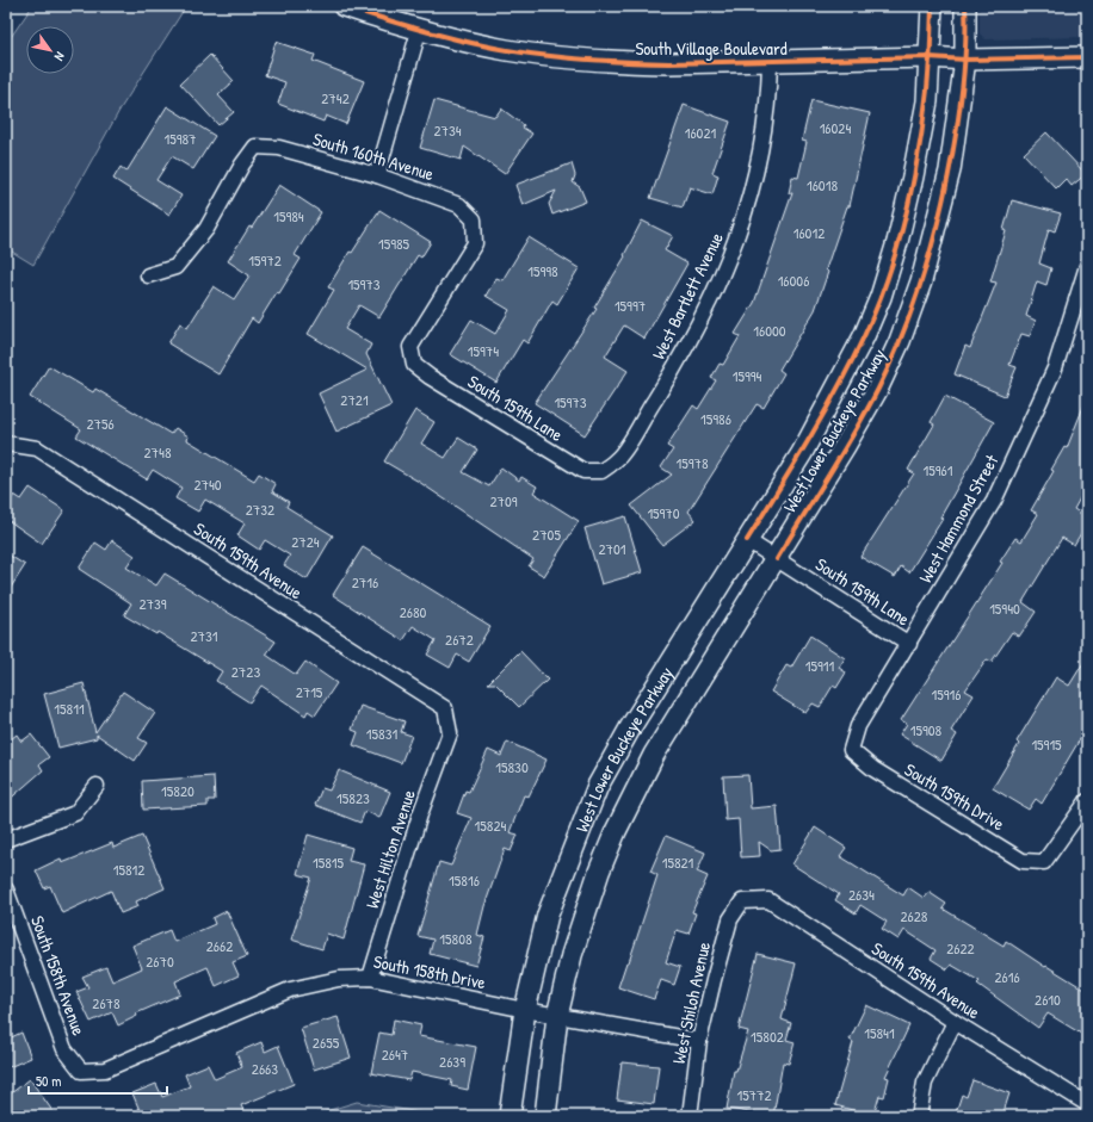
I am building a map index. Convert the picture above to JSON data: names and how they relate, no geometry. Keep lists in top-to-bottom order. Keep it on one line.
{"streets":{"main road":["South Village Boulevard","West Lower Buckeye Parkway"],"street":["South 160th Avenue","West Bartlett Avenue","South 159th Lane","West Hammond Street","South 159th Avenue","South 159th Drive","West Hilton Avenue","South 158th Drive","South 158th Avenue","West Shiloh Avenue"]},"crossings":[["South Village Boulevard","West Bartlett Avenue"],["South Village Boulevard","West Lower Buckeye Parkway"],["South 160th Avenue","South 159th Lane"],["West Bartlett Avenue","South 159th Lane"],["South 159th Lane","West Lower Buckeye Parkway"],["South 159th Lane","West Hammond Street"],["West Lower Buckeye Parkway","South 158th Drive"],["West Hammond Street","South 159th Drive"],["South 159th Avenue","West Hilton Avenue"],["South 159th Avenue","West Shiloh Avenue"],["West Hilton Avenue","South 158th Drive"],["South 158th Drive","South 158th Avenue"],["South 158th Drive","West Shiloh Avenue"]],"house_numbers":["2742","16024","2734","16021","15987","16018","15984","16012","15985","15972","15998","16006","15973","15997","16000","15974","15994","2721","15973","15986","2756","2748","15978","15961","2740","2709","2732","15970","2705","2724","2701","2716","2739","15940","2680","2731","2672","15911","2723","2715","15916","15811","15908","15831","15915","15830","15820","15823","15824","15815","15821","15812","15816","2634","2628","15808","2662","2622","2670","2616","2610","2678","15841","15802","2655","2647","2639","2663","15772"],"scale_bar":"50 m","north":"bottom right"}
